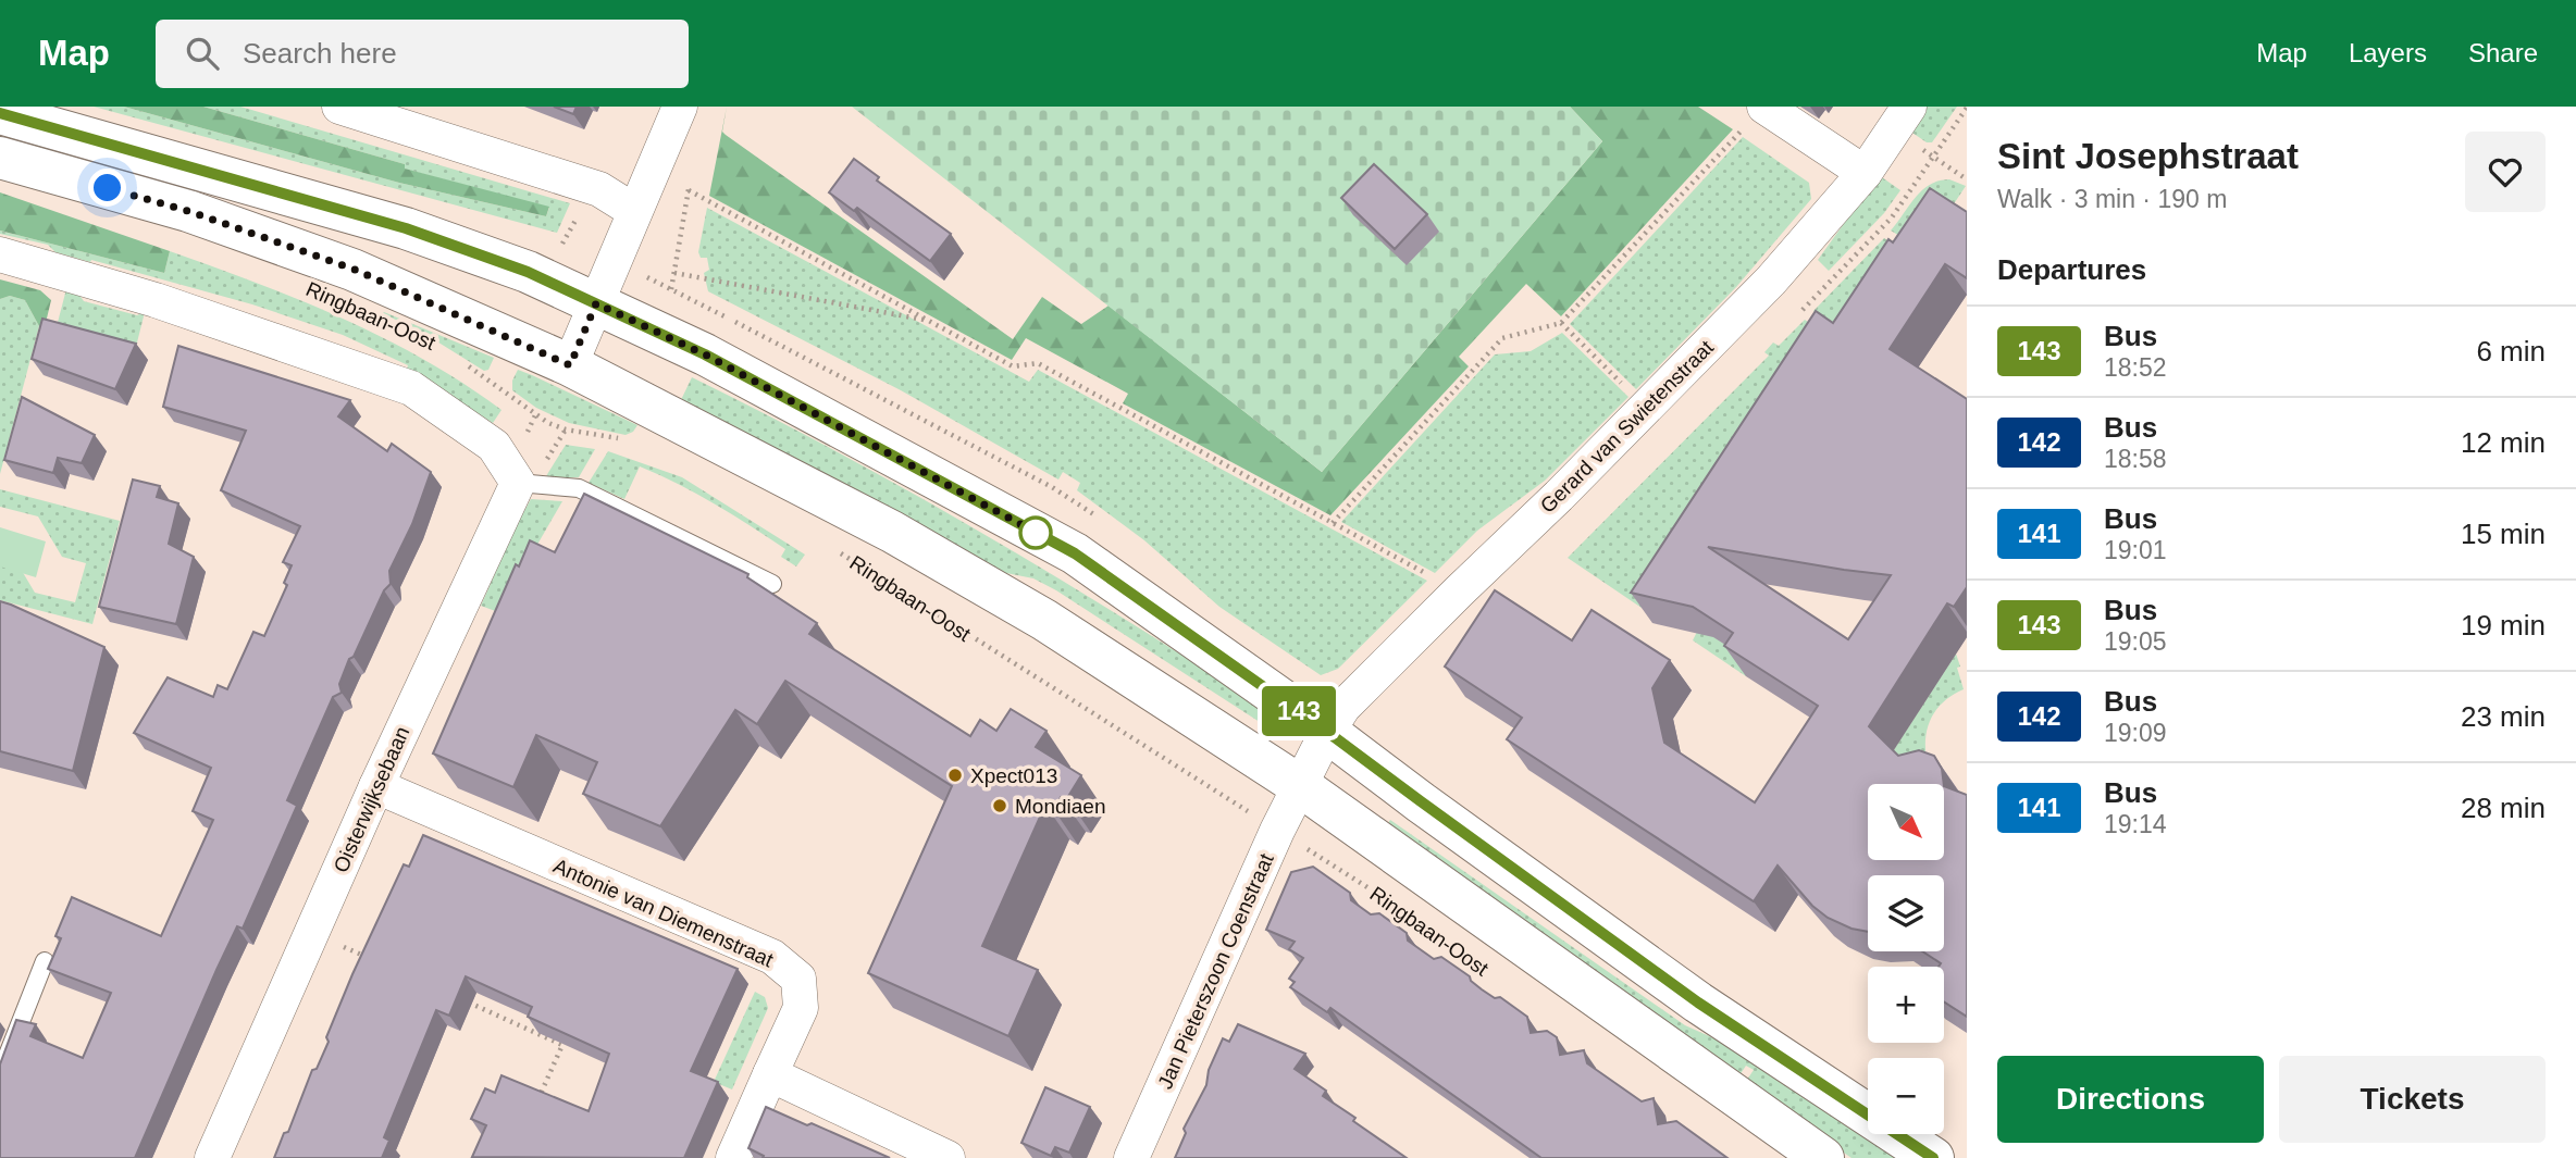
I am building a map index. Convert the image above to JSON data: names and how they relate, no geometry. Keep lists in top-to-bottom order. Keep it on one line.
{"streets":{"main road":["Ringbaan-Oost"],"street":["Gerard van Swietenstraat","Oisterwijksebaan","Antonie van Diemenstraat","Jan Pieterszoon Coenstraat"]},"crossings":[["Ringbaan-Oost","Jan Pieterszoon Coenstraat"],["Oisterwijksebaan","Antonie van Diemenstraat"]],"places":["Xpect013","Mondiaen"],"lines":["bus line 143"],"north":"bottom right","page":{"header":"Map","search":"Search here","nav":["Map","Layers","Share"],"on_map":"143","heading":[["Sint Josephstraat","Walk · 3 min · 190 m"],"Departures"],"list":[{"mark":"143","name":"Bus","note":"18:52","value":"6 min"},{"mark":"142","name":"Bus","note":"18:58","value":"12 min"},{"mark":"141","name":"Bus","note":"19:01","value":"15 min"},{"mark":"143","name":"Bus","note":"19:05","value":"19 min"},{"mark":"142","name":"Bus","note":"19:09","value":"23 min"},{"mark":"141","name":"Bus","note":"19:14","value":"28 min"}],"map_buttons":["+","−"],"buttons":["Directions","Tickets"]}}
